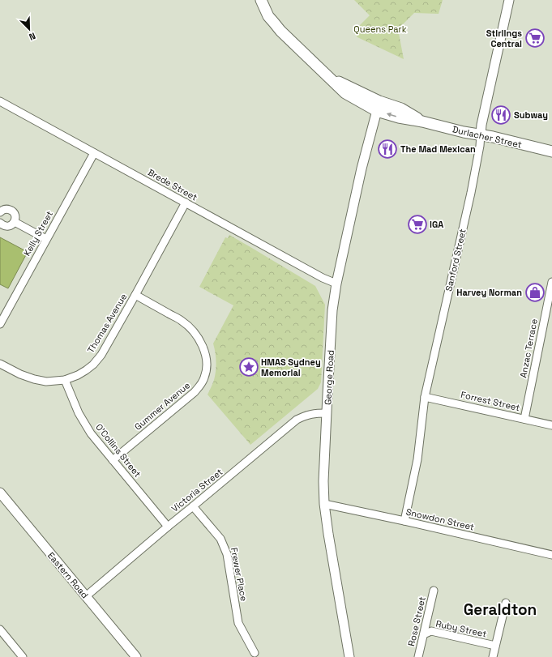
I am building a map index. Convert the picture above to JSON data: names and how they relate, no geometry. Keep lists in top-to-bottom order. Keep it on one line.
{"streets":{"main road":["Durlacher Street"],"street":["Brede Street","Kelly Street","Sanford Street","Thomas Avenue","Anzac Terrace","George Road","Forrest Street","Gummer Avenue","O'Collins Street","Victoria Street","Snowdon Street","Frewer Place","Eastern Road","Rose Street","Ruby Street"]},"crossings":[["Durlacher Street","Sanford Street"],["Durlacher Street","George Road"],["Brede Street","Kelly Street"],["Brede Street","Thomas Avenue"],["Brede Street","George Road"],["Sanford Street","Forrest Street"],["Sanford Street","Snowdon Street"],["Thomas Avenue","Gummer Avenue"],["Thomas Avenue","O'Collins Street"],["Anzac Terrace","Forrest Street"],["George Road","Victoria Street"],["George Road","Snowdon Street"],["Gummer Avenue","O'Collins Street"],["O'Collins Street","Victoria Street"],["Victoria Street","Frewer Place"],["Victoria Street","Eastern Road"],["Rose Street","Ruby Street"]],"districts":["Geraldton"],"parks":["Queens Park"],"places":{"supermarket":["Stirlings Central","IGA"],"restaurant":["Subway","The Mad Mexican"],"shop":["Harvey Norman"],"place":["HMAS Sydney Memorial"]},"north":"bottom right"}
